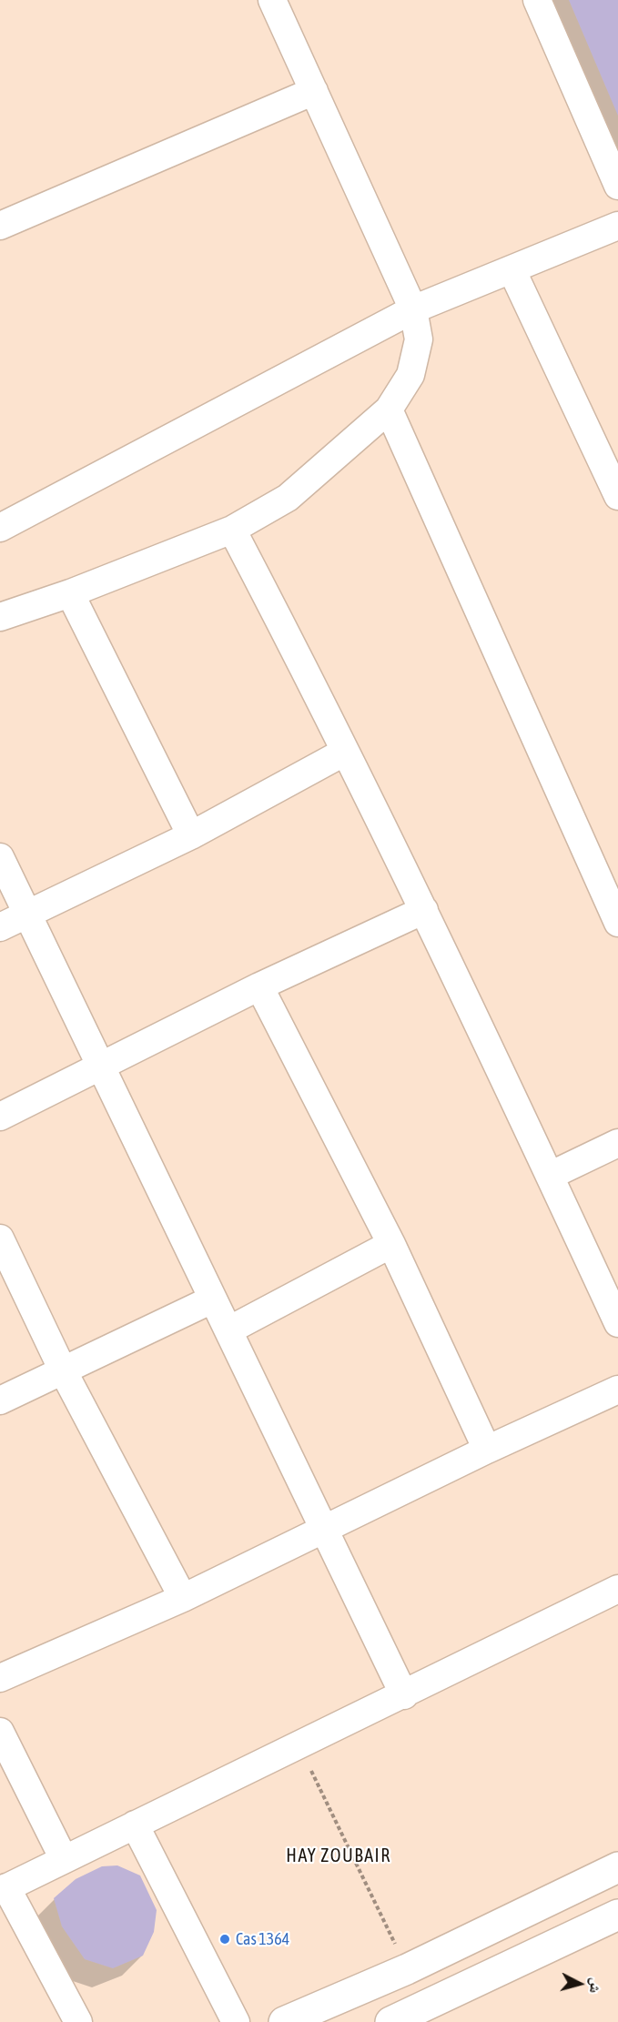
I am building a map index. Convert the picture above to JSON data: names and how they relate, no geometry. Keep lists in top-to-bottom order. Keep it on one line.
{"districts":["HAY ZOUBAIR"],"places":["Cas 1364"],"north":"right"}
